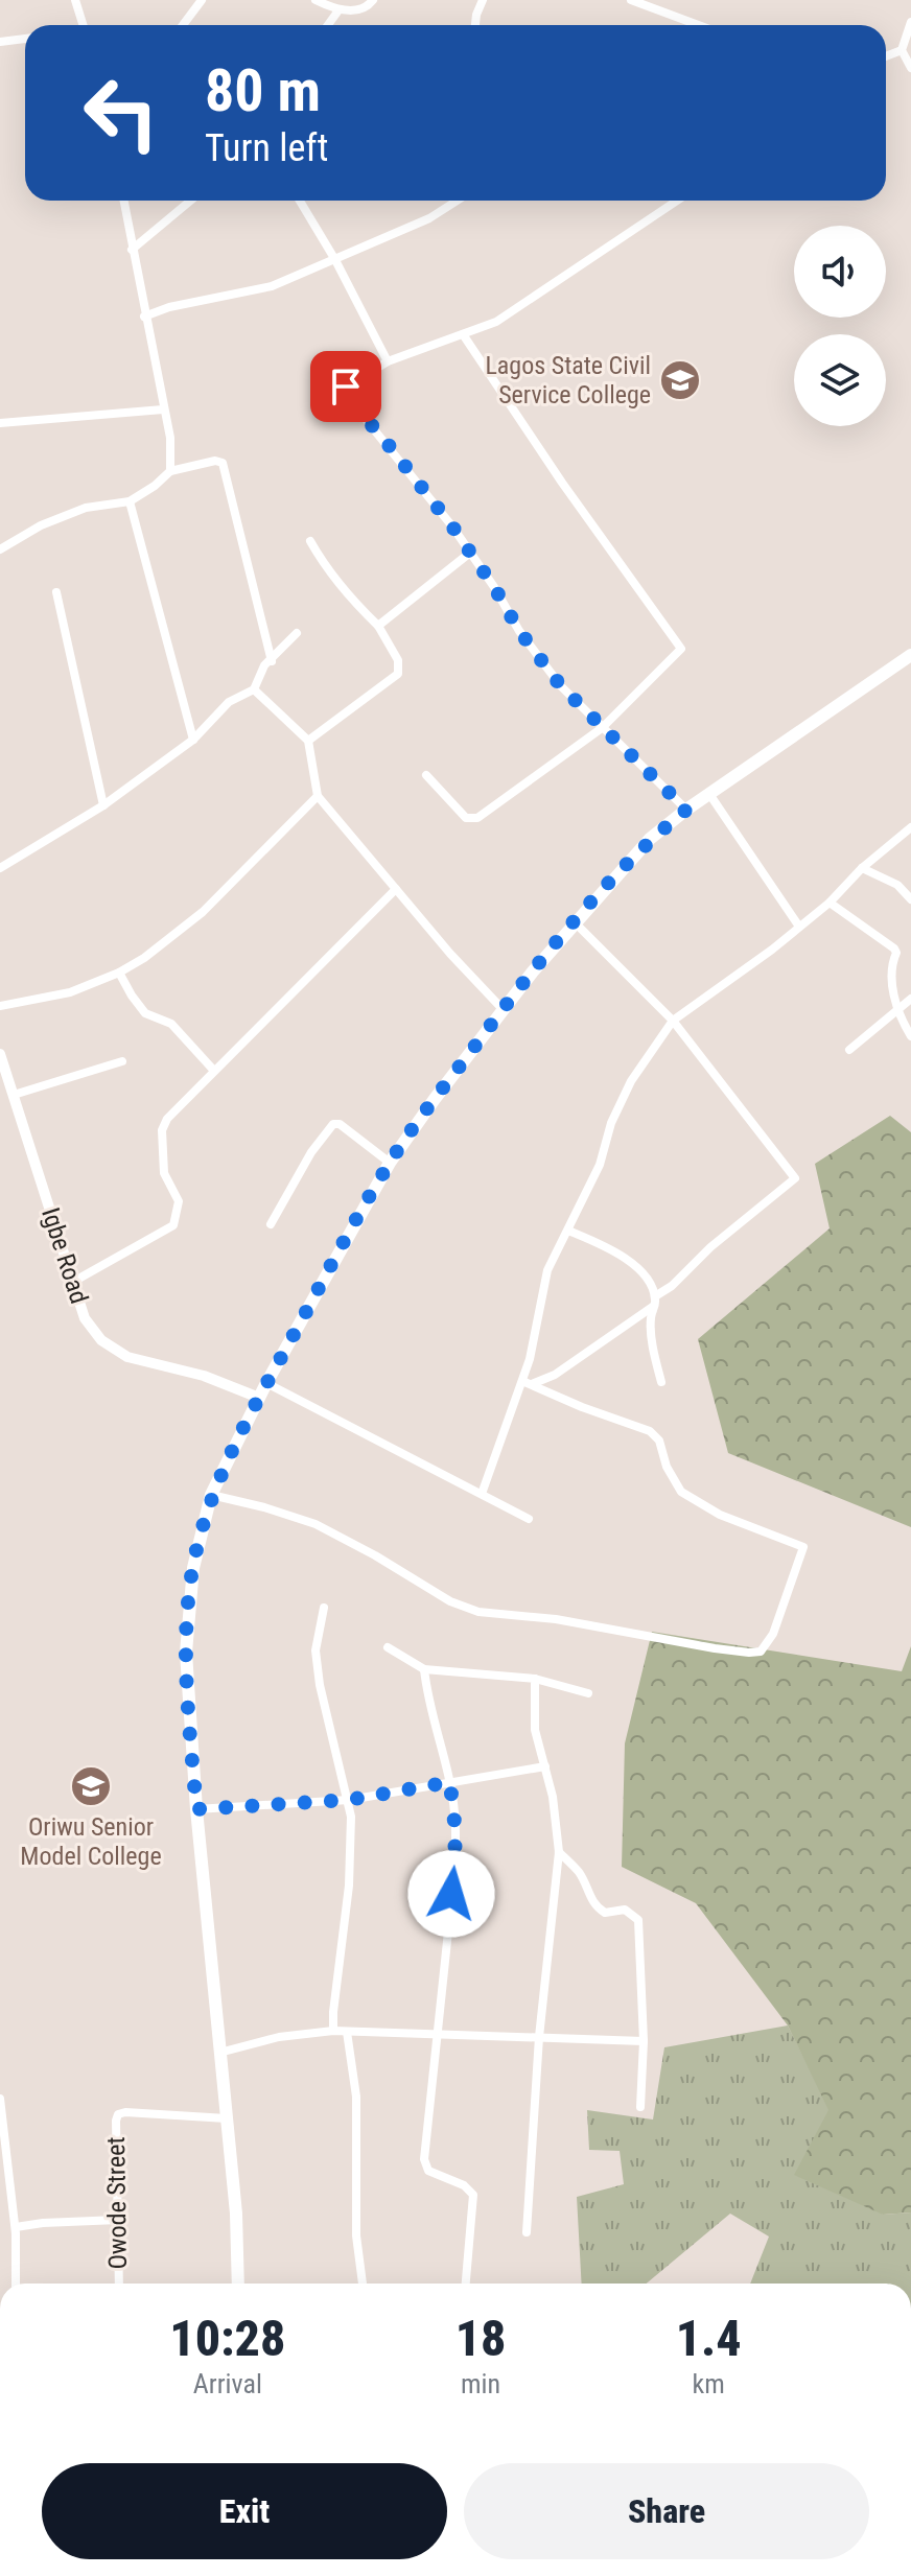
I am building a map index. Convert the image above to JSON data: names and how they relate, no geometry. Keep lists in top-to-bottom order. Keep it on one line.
{"streets":{"street":["Igbe Road","Owode Street"]},"places":{"school or university":["Lagos State Civil Service College","Oriwu Senior Model College"]},"page":{"turn":["80 m","Turn left"],"eta":["10:28","Arrival","18","min","1.4","km"],"buttons":["Exit","Share"]}}
